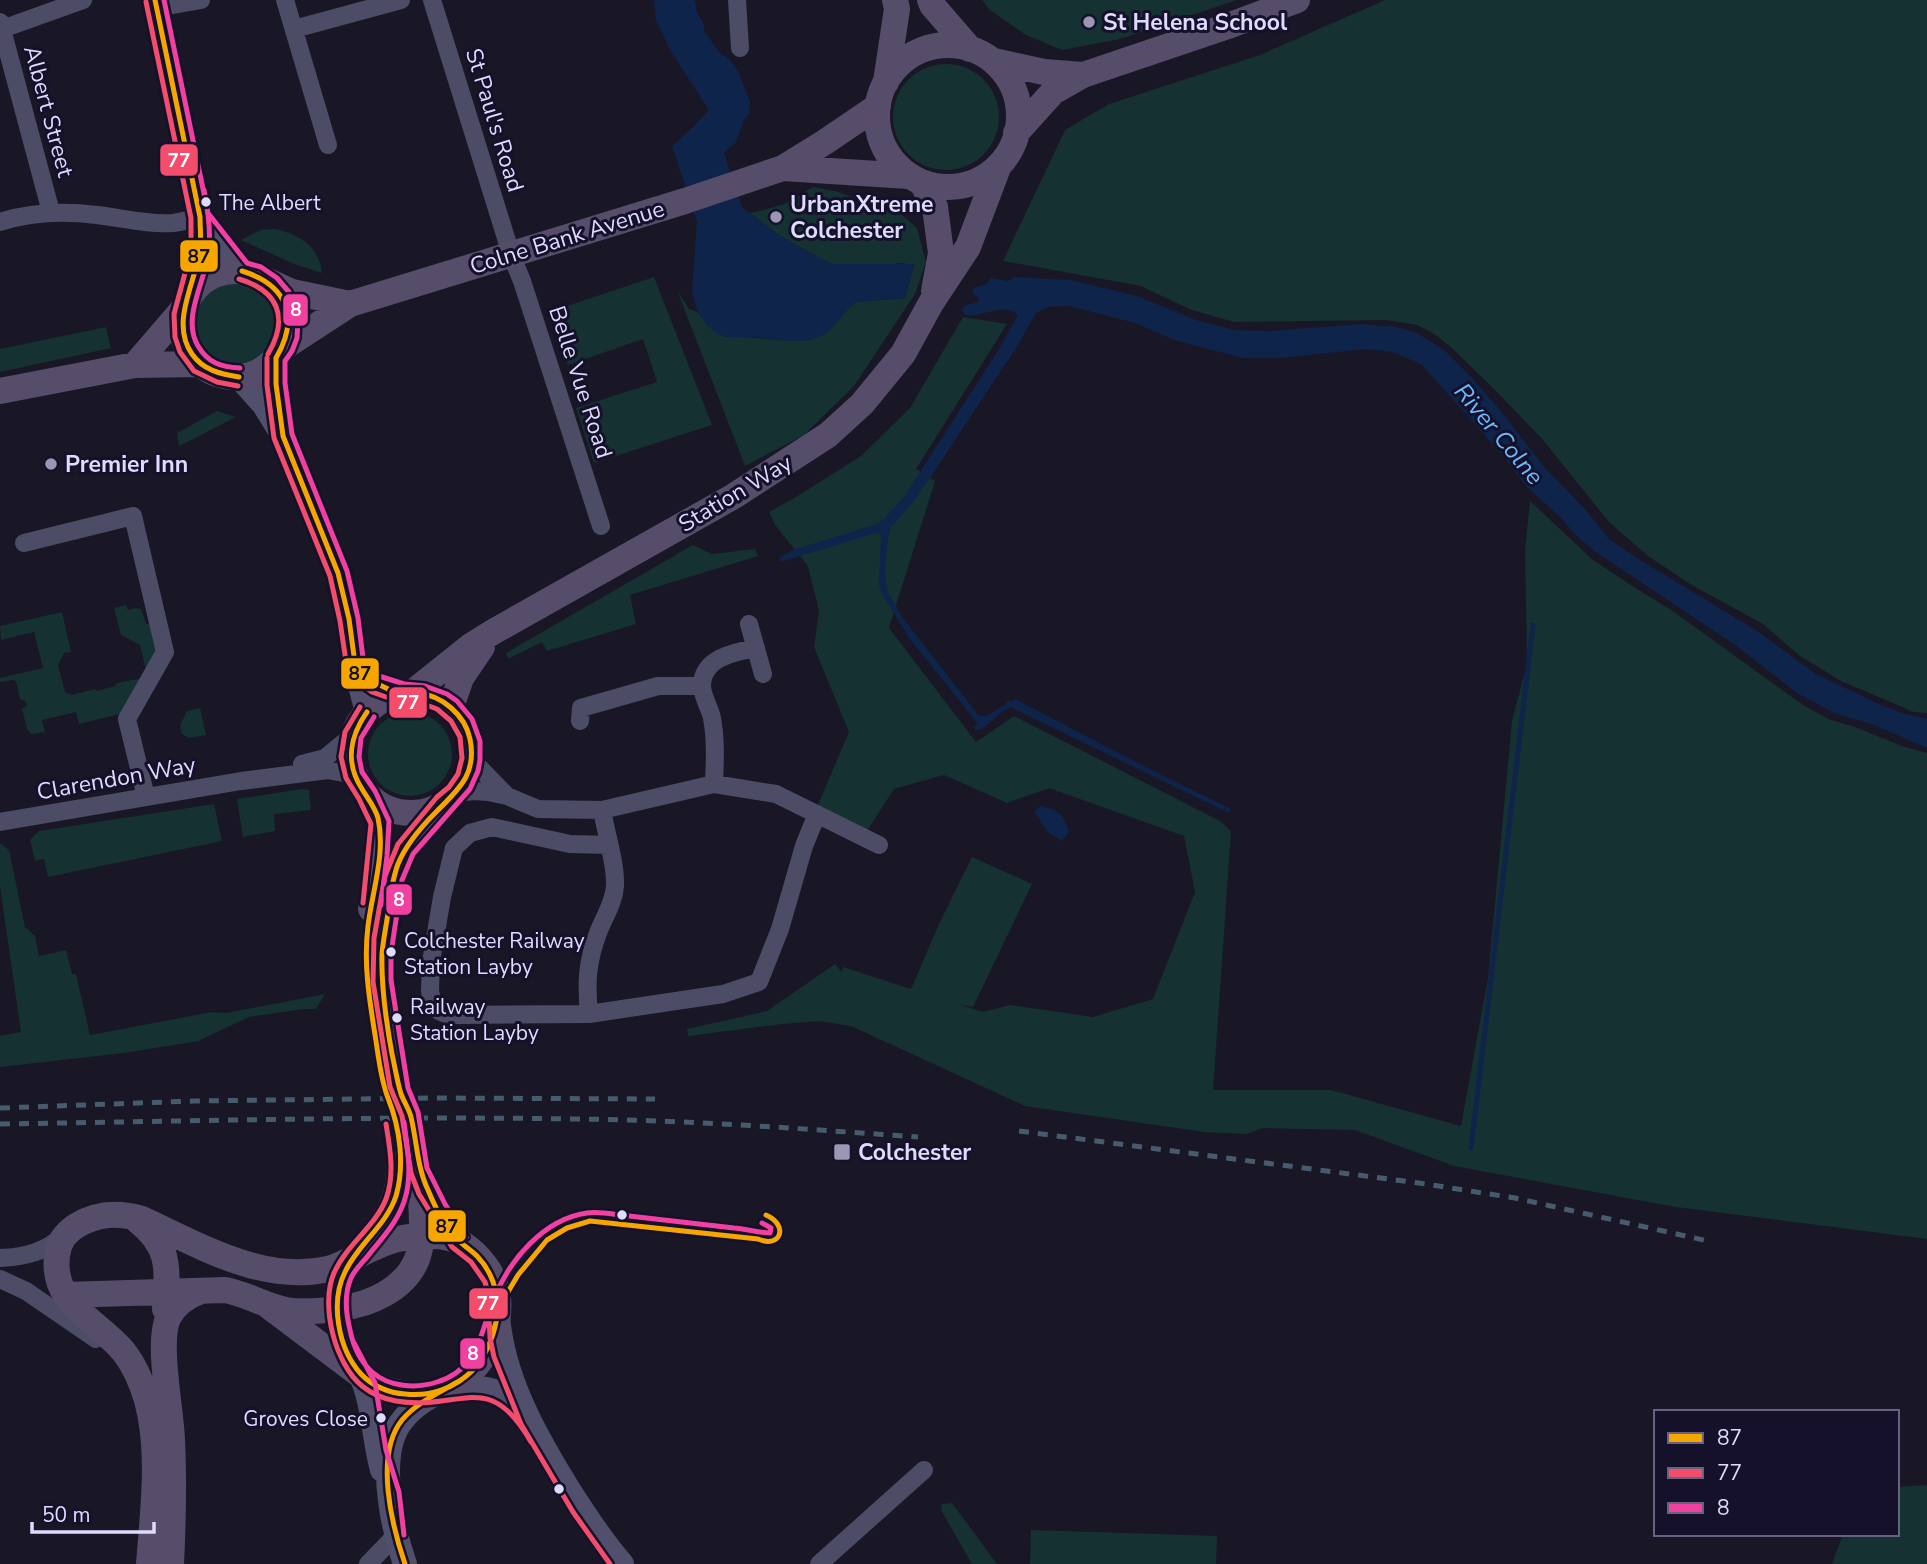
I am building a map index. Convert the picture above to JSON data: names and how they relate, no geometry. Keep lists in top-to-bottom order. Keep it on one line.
{"streets":{"main road":["Colne Bank Avenue","Station Way"],"street":["Albert Street","St Paul's Road","Belle Vue Road","Clarendon Way"]},"crossings":[["St Paul's Road","Colne Bank Avenue"],["St Paul's Road","Belle Vue Road"],["Colne Bank Avenue","Belle Vue Road"],["Colne Bank Avenue","Station Way"],["Station Way","Clarendon Way"]],"water":["River Colne"],"places":{"other":["St Helena School","The Albert","UrbanXtreme Colchester","Premier Inn","Colchester Railway Station Layby","Railway Station Layby","Groves Close"],"transit":["Colchester"]},"lines":["transit line 87","transit line 8","transit line 77"],"legend":["87","77","8"],"scale_bar":"50 m"}
